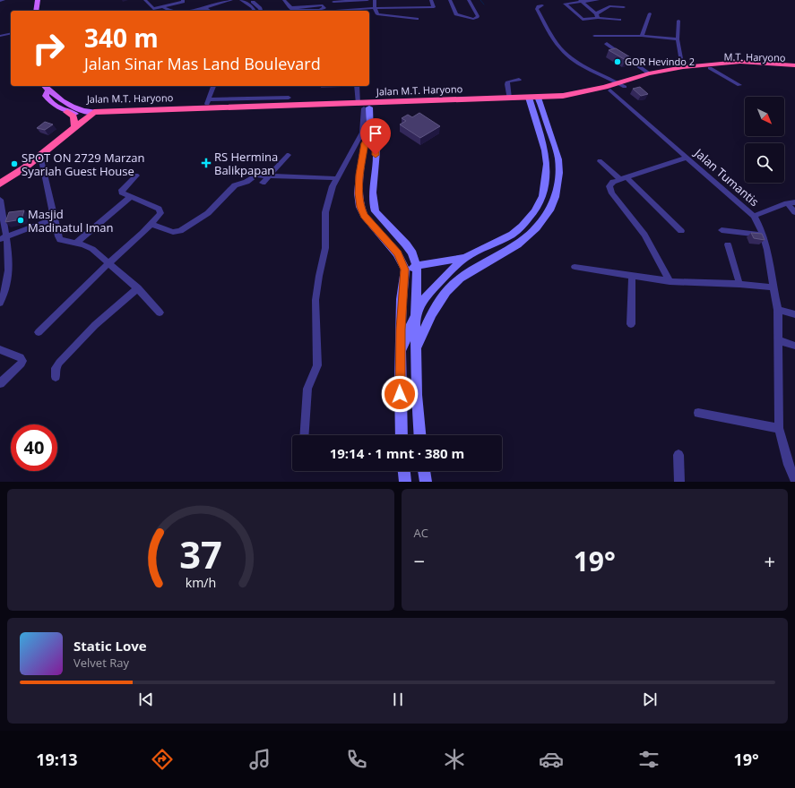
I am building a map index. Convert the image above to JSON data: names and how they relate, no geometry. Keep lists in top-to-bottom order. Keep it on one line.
{"streets":{"highway":["M.T. Haryono","Jalan M.T. Haryono"],"street":["Jalan Tumantis"]},"crossings":[["M.T. Haryono","Jalan M.T. Haryono"],["Jalan M.T. Haryono","Jalan Tumantis"]],"places":{"other":["GOR Hevindo 2","SPOT ON 2729 Marzan Syariah Guest House","Masjid Madinatul Iman"],"health":["RS Hermina Balikpapan"]},"north":"bottom right","page":{"turn":["340 m","Jalan Sinar Mas Land Boulevard"],"limit":"40","trip":"19:14 · 1 mnt · 380 m","tile":"AC","heat":["−","19°","+"],"song":["Static Love","Velvet Ray"],"tabs":["19:13","19°"],"gauge":["37","km/h"]}}
